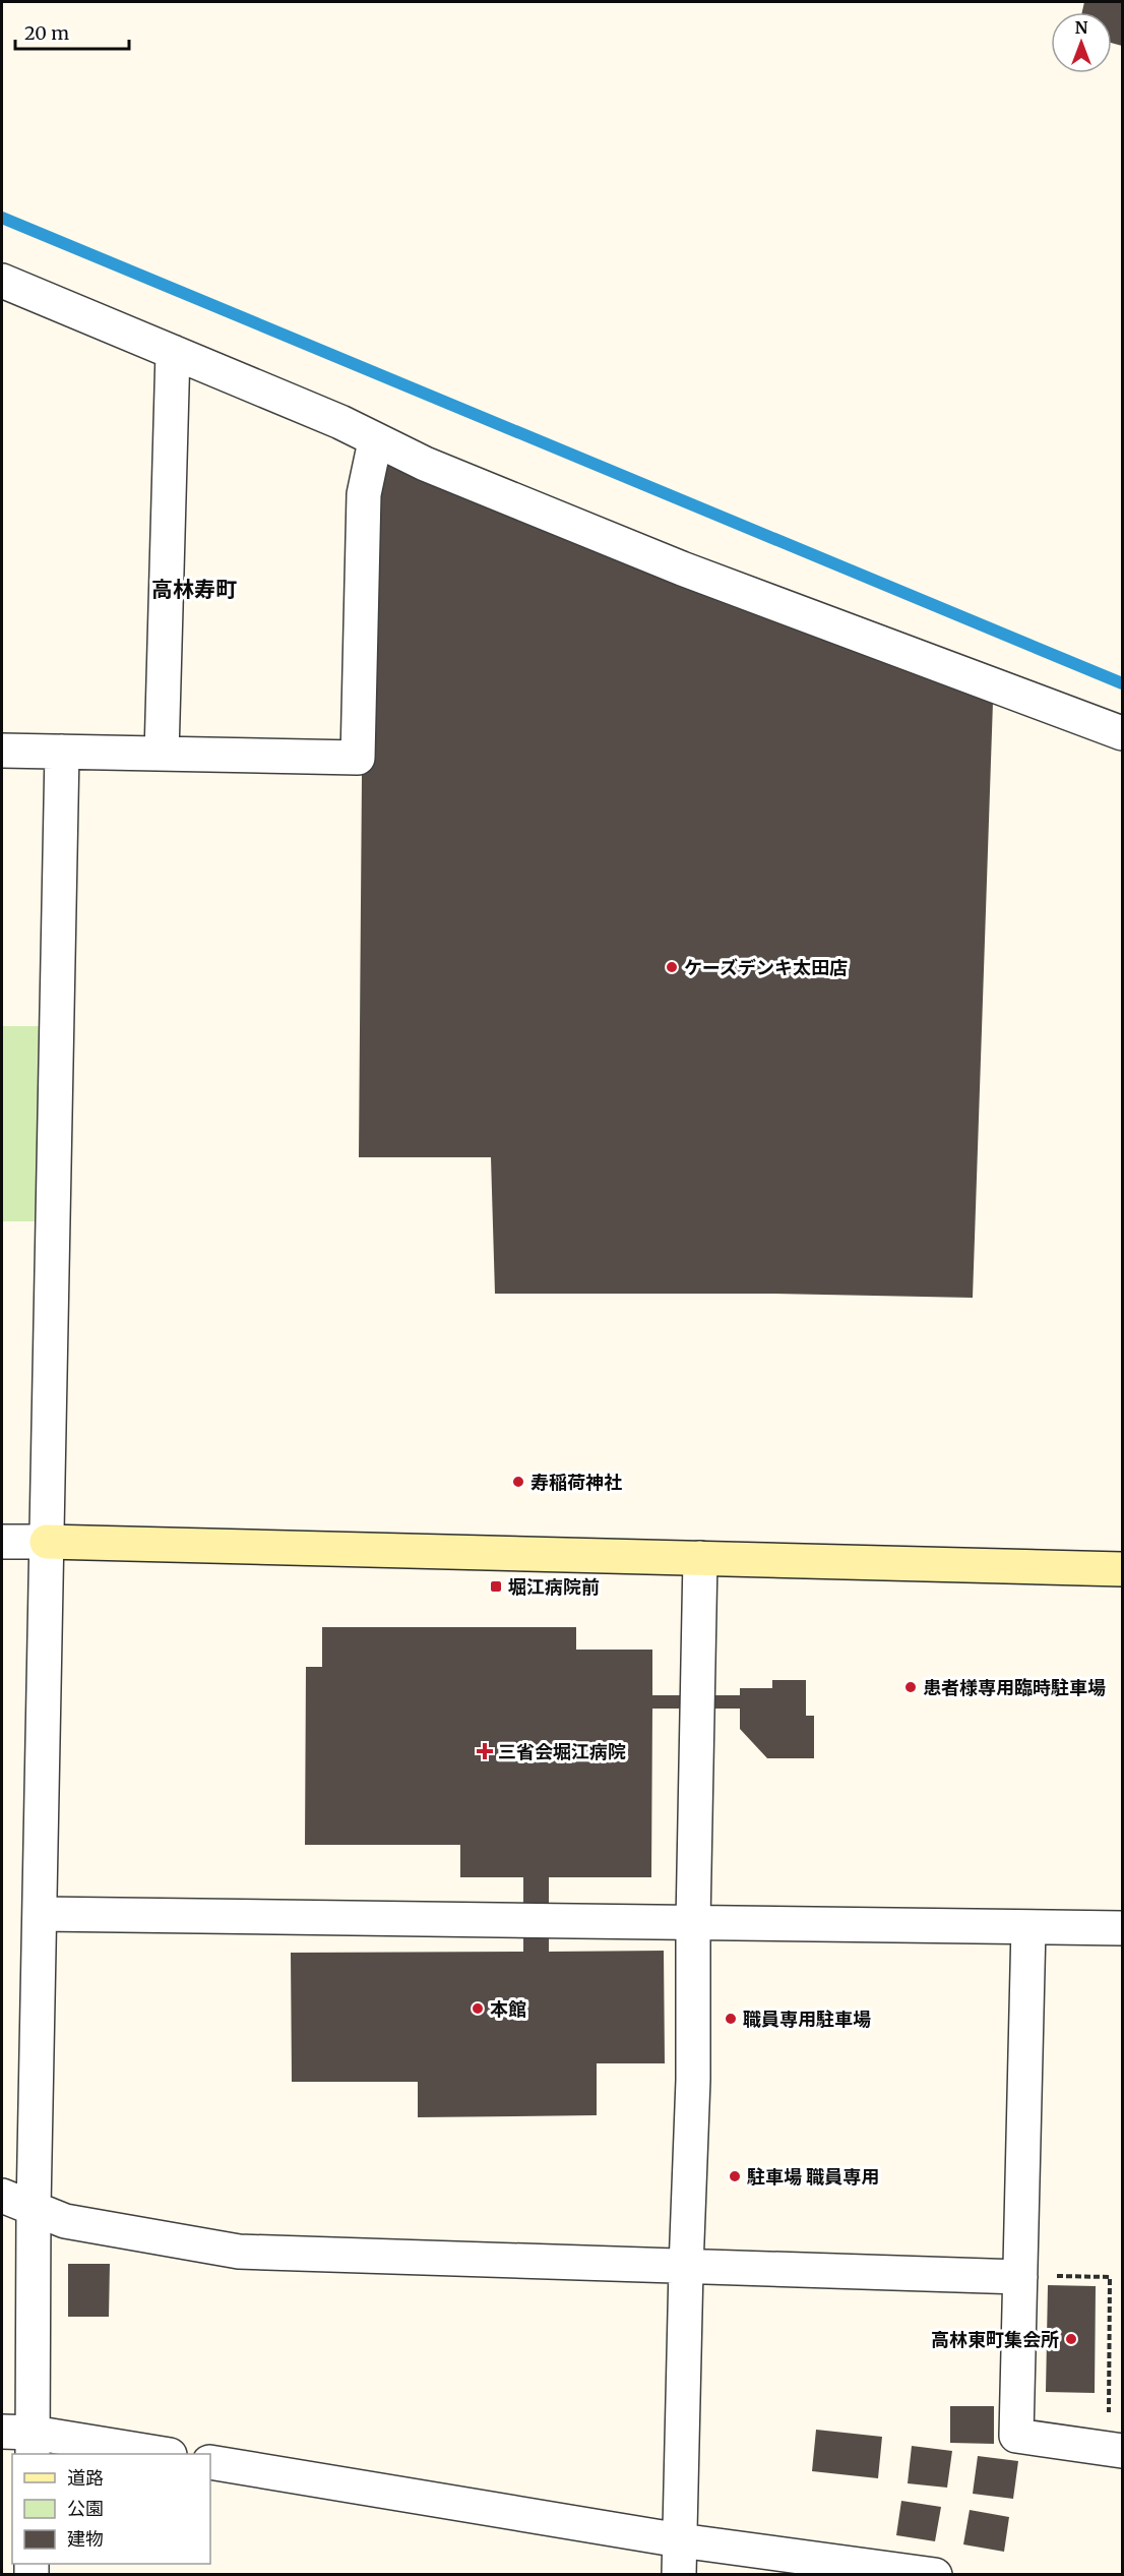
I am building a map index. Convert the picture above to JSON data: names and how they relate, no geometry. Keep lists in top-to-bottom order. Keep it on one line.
{"districts":["高林寿町"],"places":{"other":["ケーズデンキ太田店","寿稲荷神社","患者様専用臨時駐車場","本館","職員専用駐車場","駐車場 職員専用","高林東町集会所"],"transit":["堀江病院前"],"health":["三省会堀江病院"]},"legend":["道路","公園","建物"],"scale_bar":"20 m","north":"top"}
